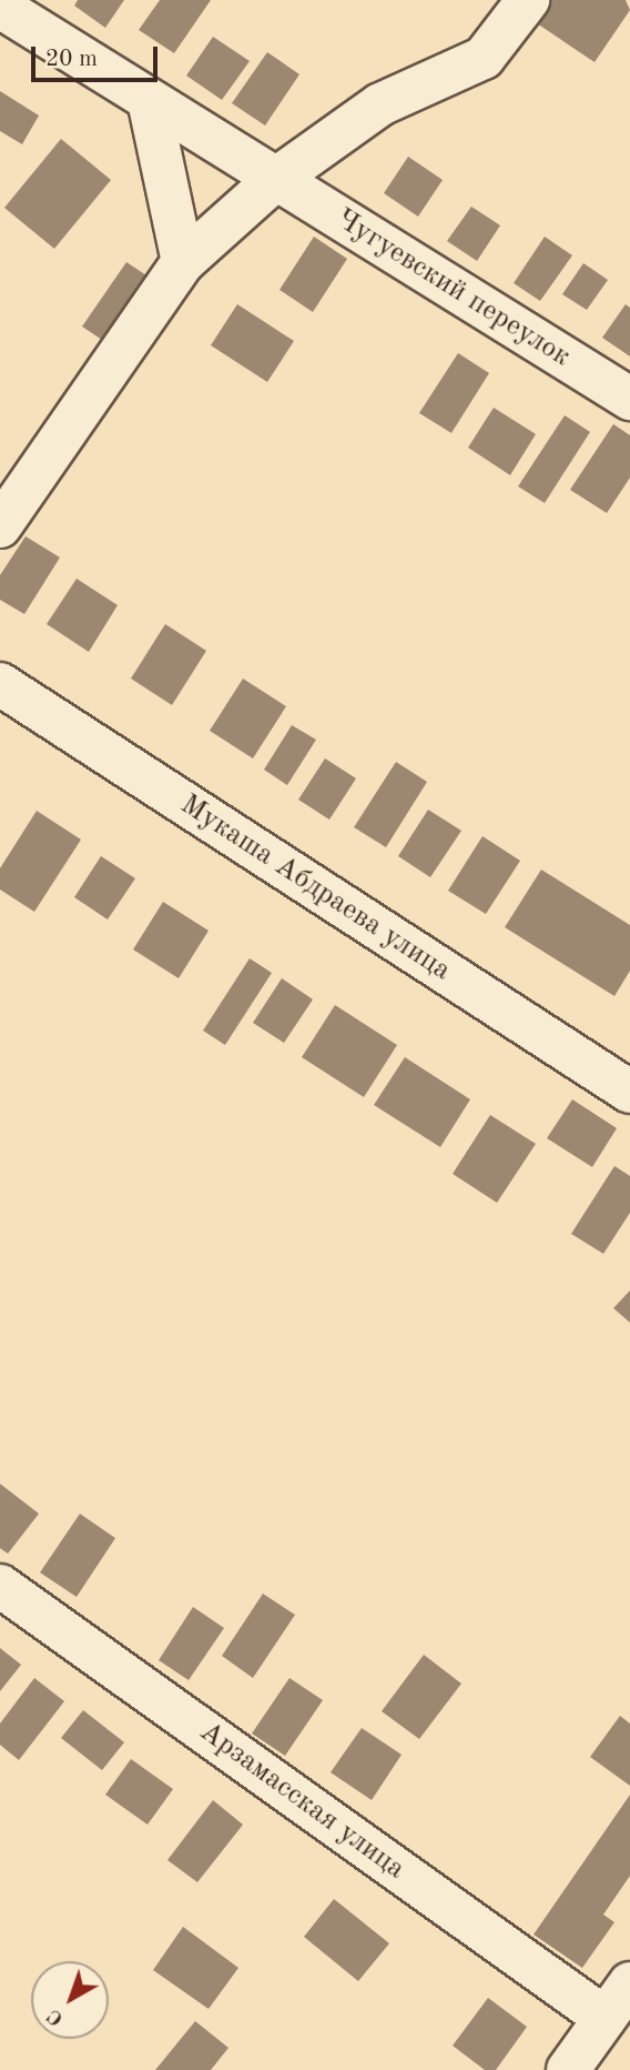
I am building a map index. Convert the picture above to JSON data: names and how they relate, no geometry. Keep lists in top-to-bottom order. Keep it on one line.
{"streets":{"street":["Чугуевский переулок","Мукаша Абдраева улица","Арзамасская улица"]},"scale_bar":"20 m","north":"bottom left"}
